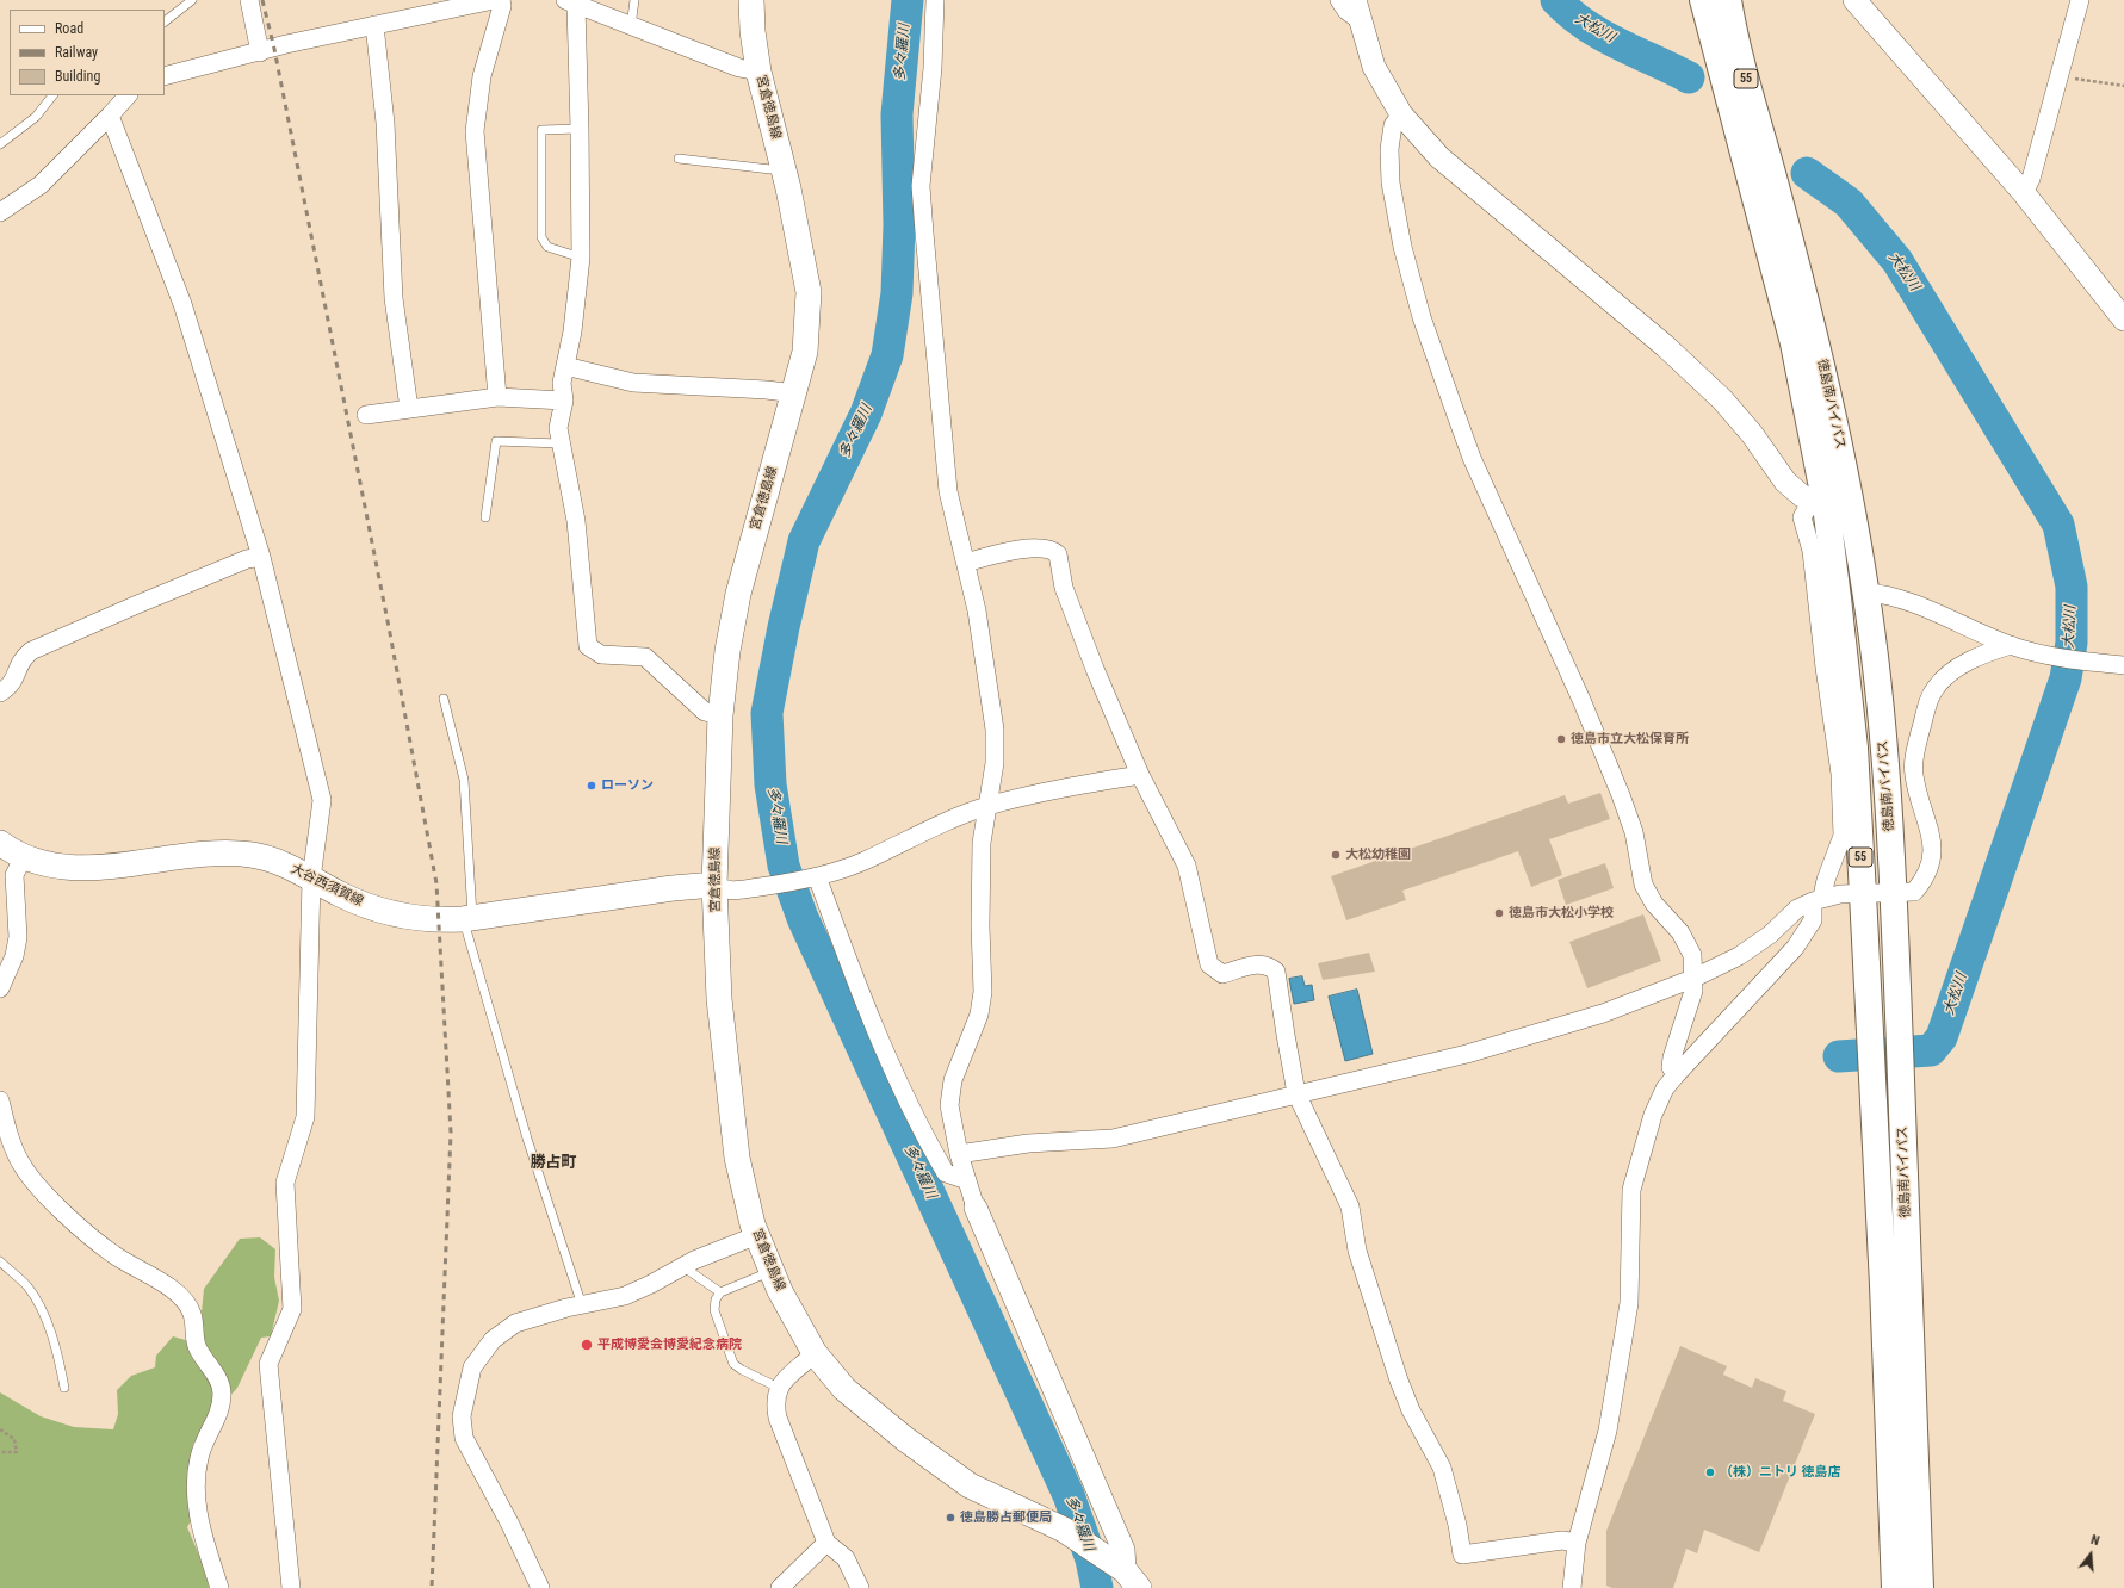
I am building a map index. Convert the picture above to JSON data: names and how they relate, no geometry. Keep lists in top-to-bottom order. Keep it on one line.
{"streets":{"highway":["55","徳島南バイパス"],"main road":["宮倉徳島線","大谷西須賀線"]},"crossings":[["宮倉徳島線","大谷西須賀線"]],"districts":["勝占町"],"water":["大松川","多々羅川"],"places":["徳島市立大松保育所","ローソン","大松幼稚園","徳島市大松小学校","平成博愛会博愛紀念病院","（株）ニトリ 徳島店","徳島勝占郵便局"],"legend":["Road","Railway","Building"],"north":"top"}
